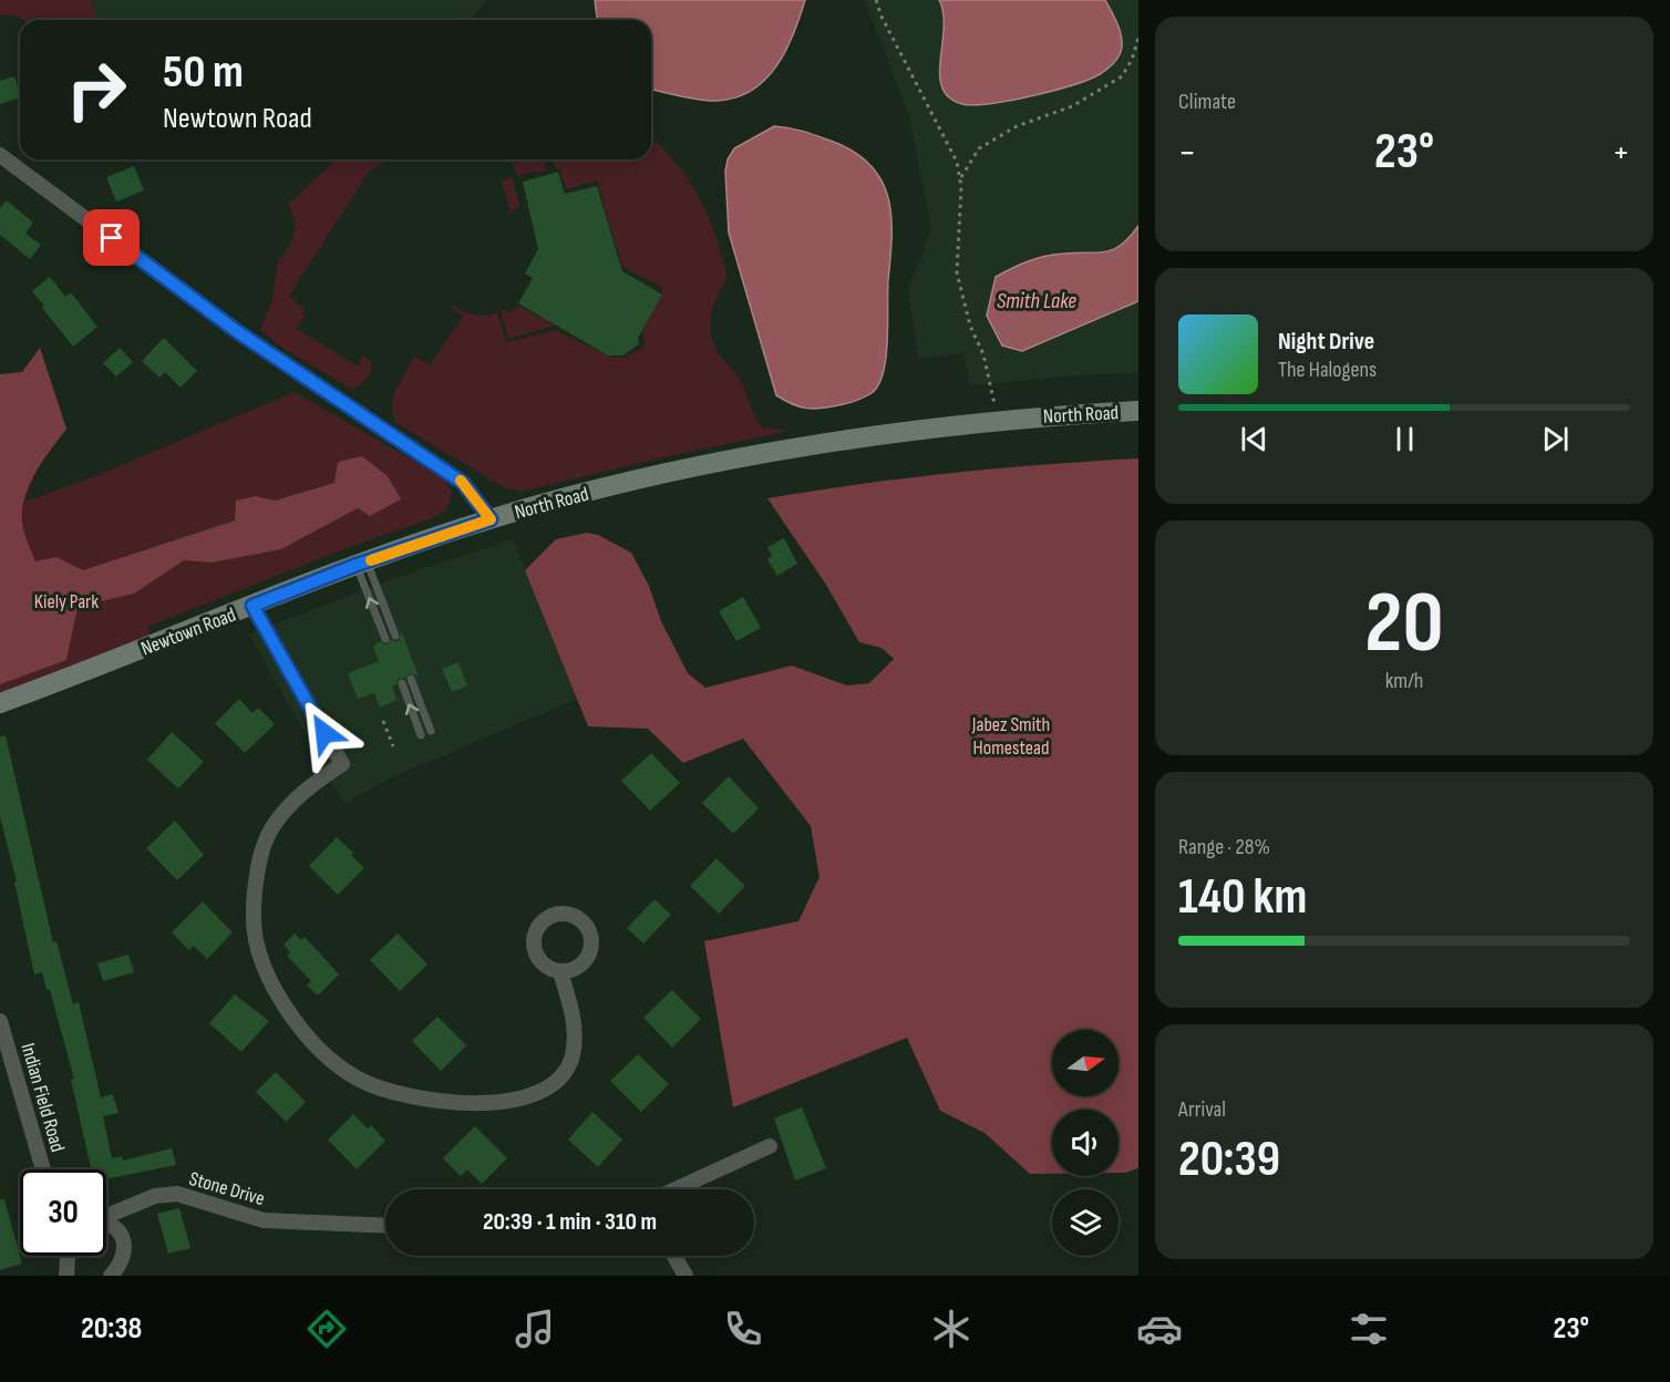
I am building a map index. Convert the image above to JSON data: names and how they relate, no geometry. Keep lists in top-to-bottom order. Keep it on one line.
{"streets":{"main road":["North Road","Newtown Road"],"street":["Indian Field Road","Stone Drive"]},"crossings":[["North Road","Newtown Road"]],"water":["Smith Lake"],"parks":["Kiely Park","Jabez Smith Homestead"],"north":"right","page":{"tile":["Climate",["20","km/h"],["Range · 28%","140 km"],["Arrival","20:39"]],"turn":["50 m","Newtown Road"],"heat":["−","23°","+"],"song":["Night Drive","The Halogens"],"limit":"30","trip":"20:39 · 1 min · 310 m","tabs":["20:38","23°"]}}
